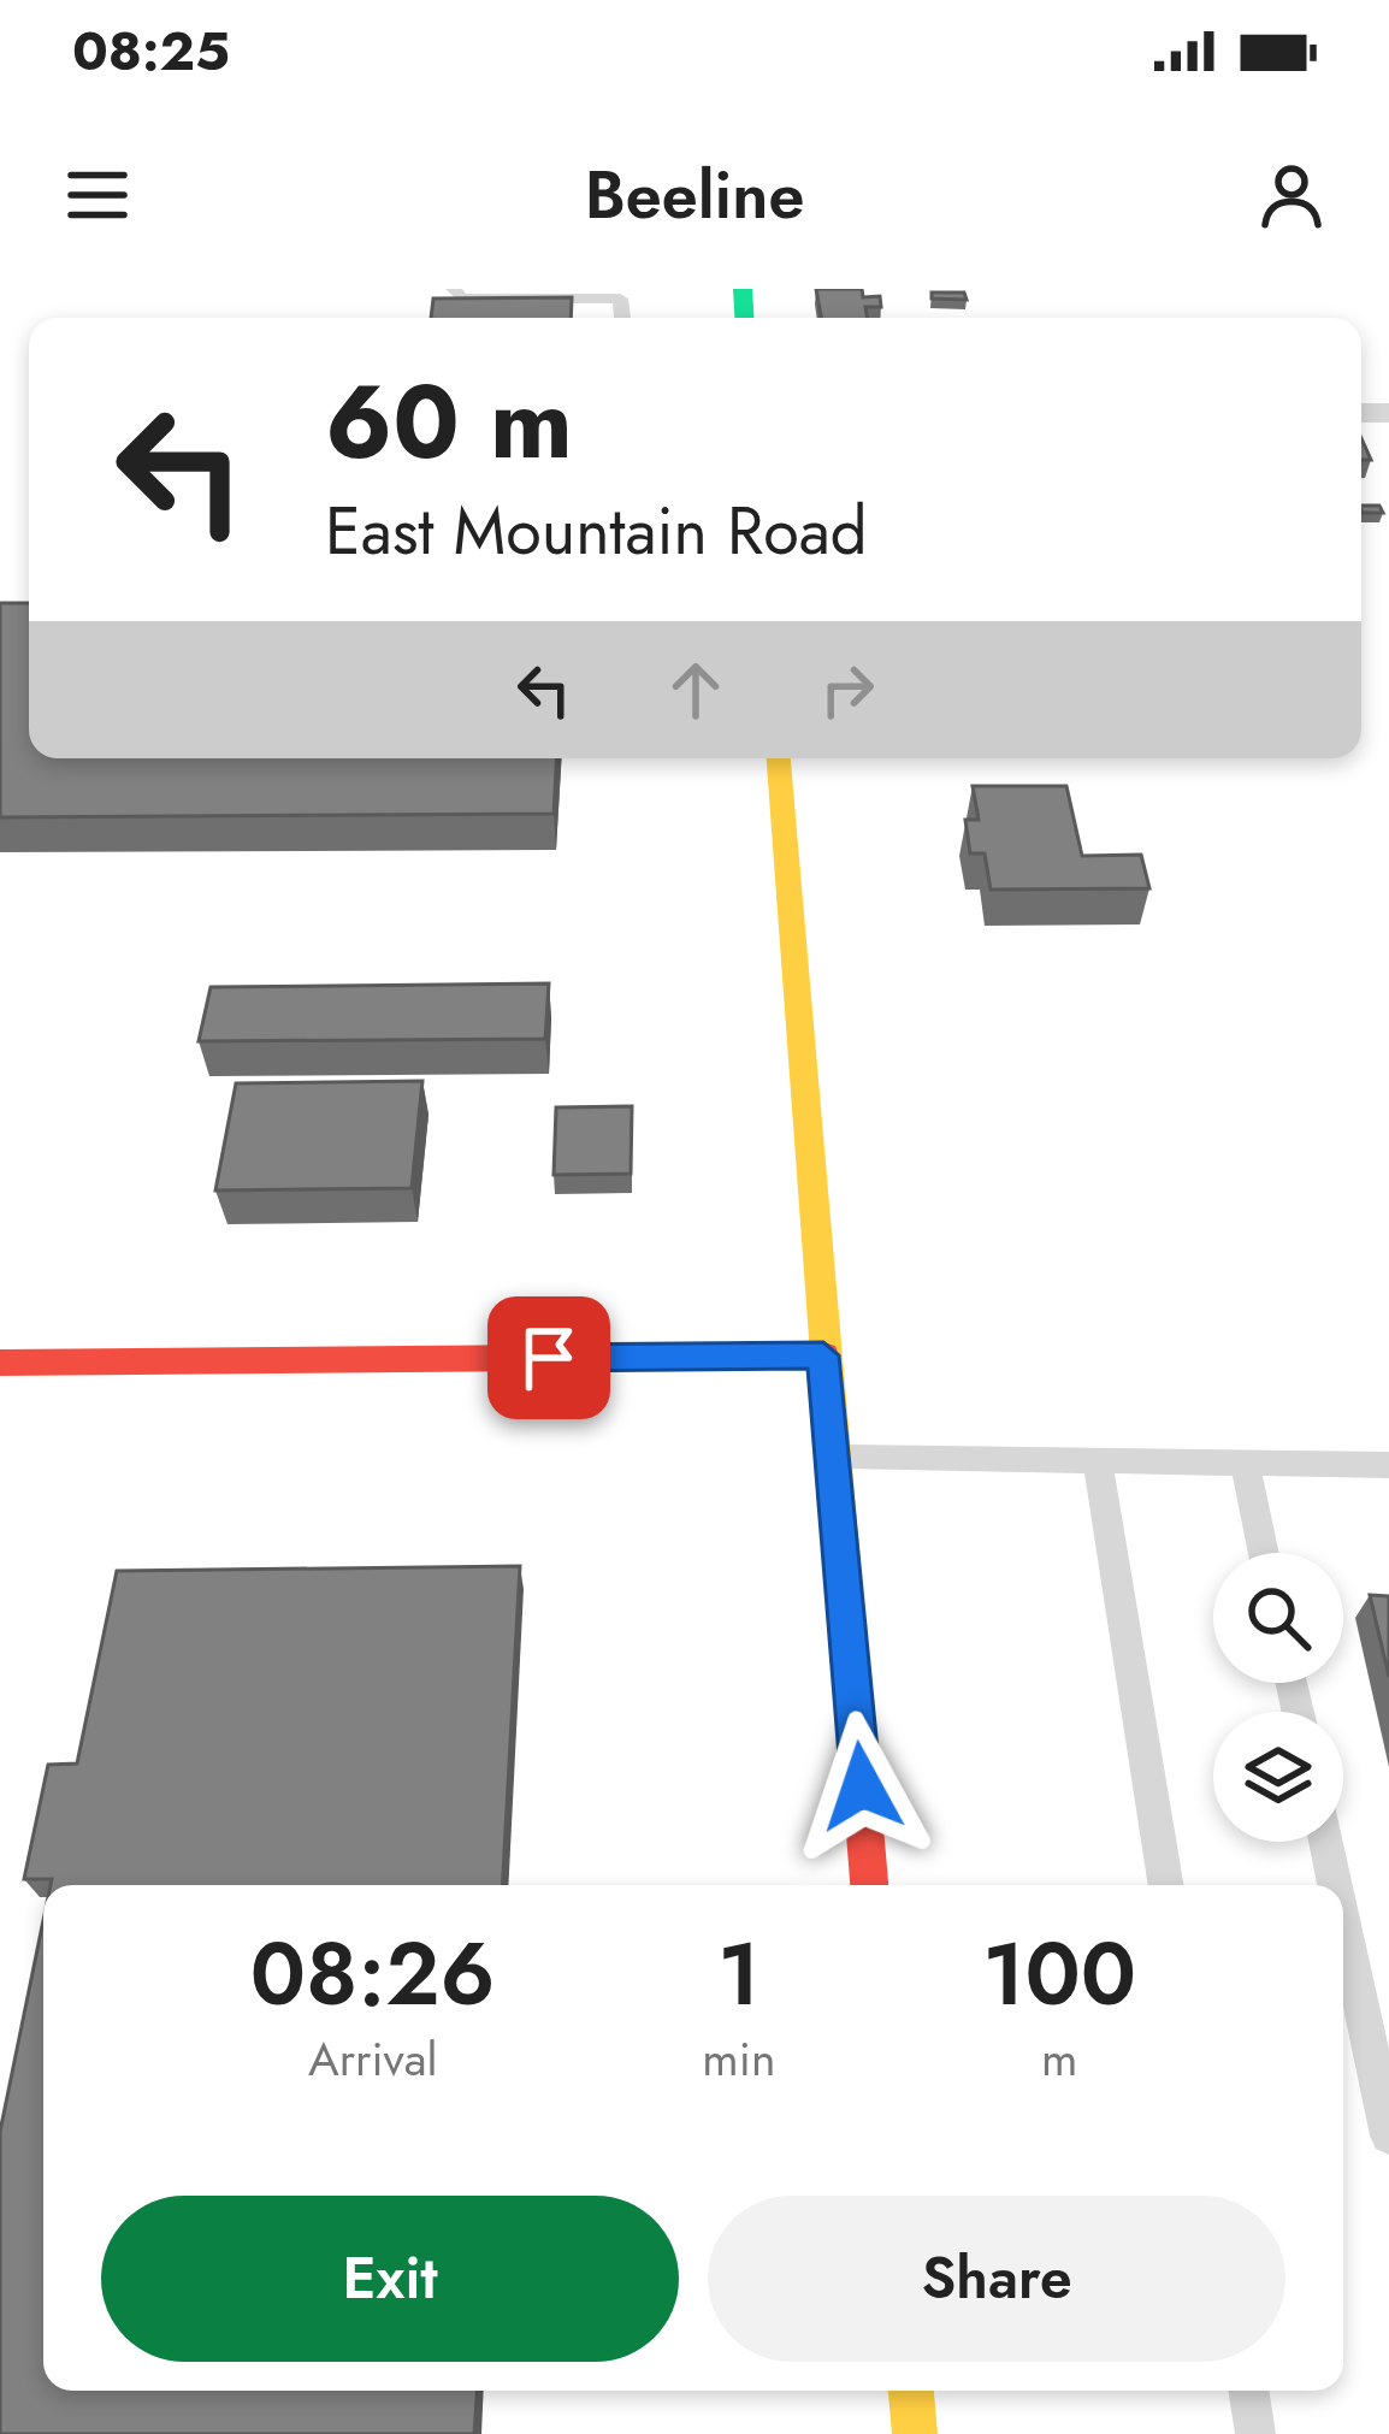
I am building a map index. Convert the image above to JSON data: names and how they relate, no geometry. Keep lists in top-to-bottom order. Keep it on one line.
{"page":{"status":"08:25","header":"Beeline","turn":["60 m","East Mountain Road"],"eta":["08:26","Arrival","1","min","100","m"],"buttons":["Exit","Share"]}}
